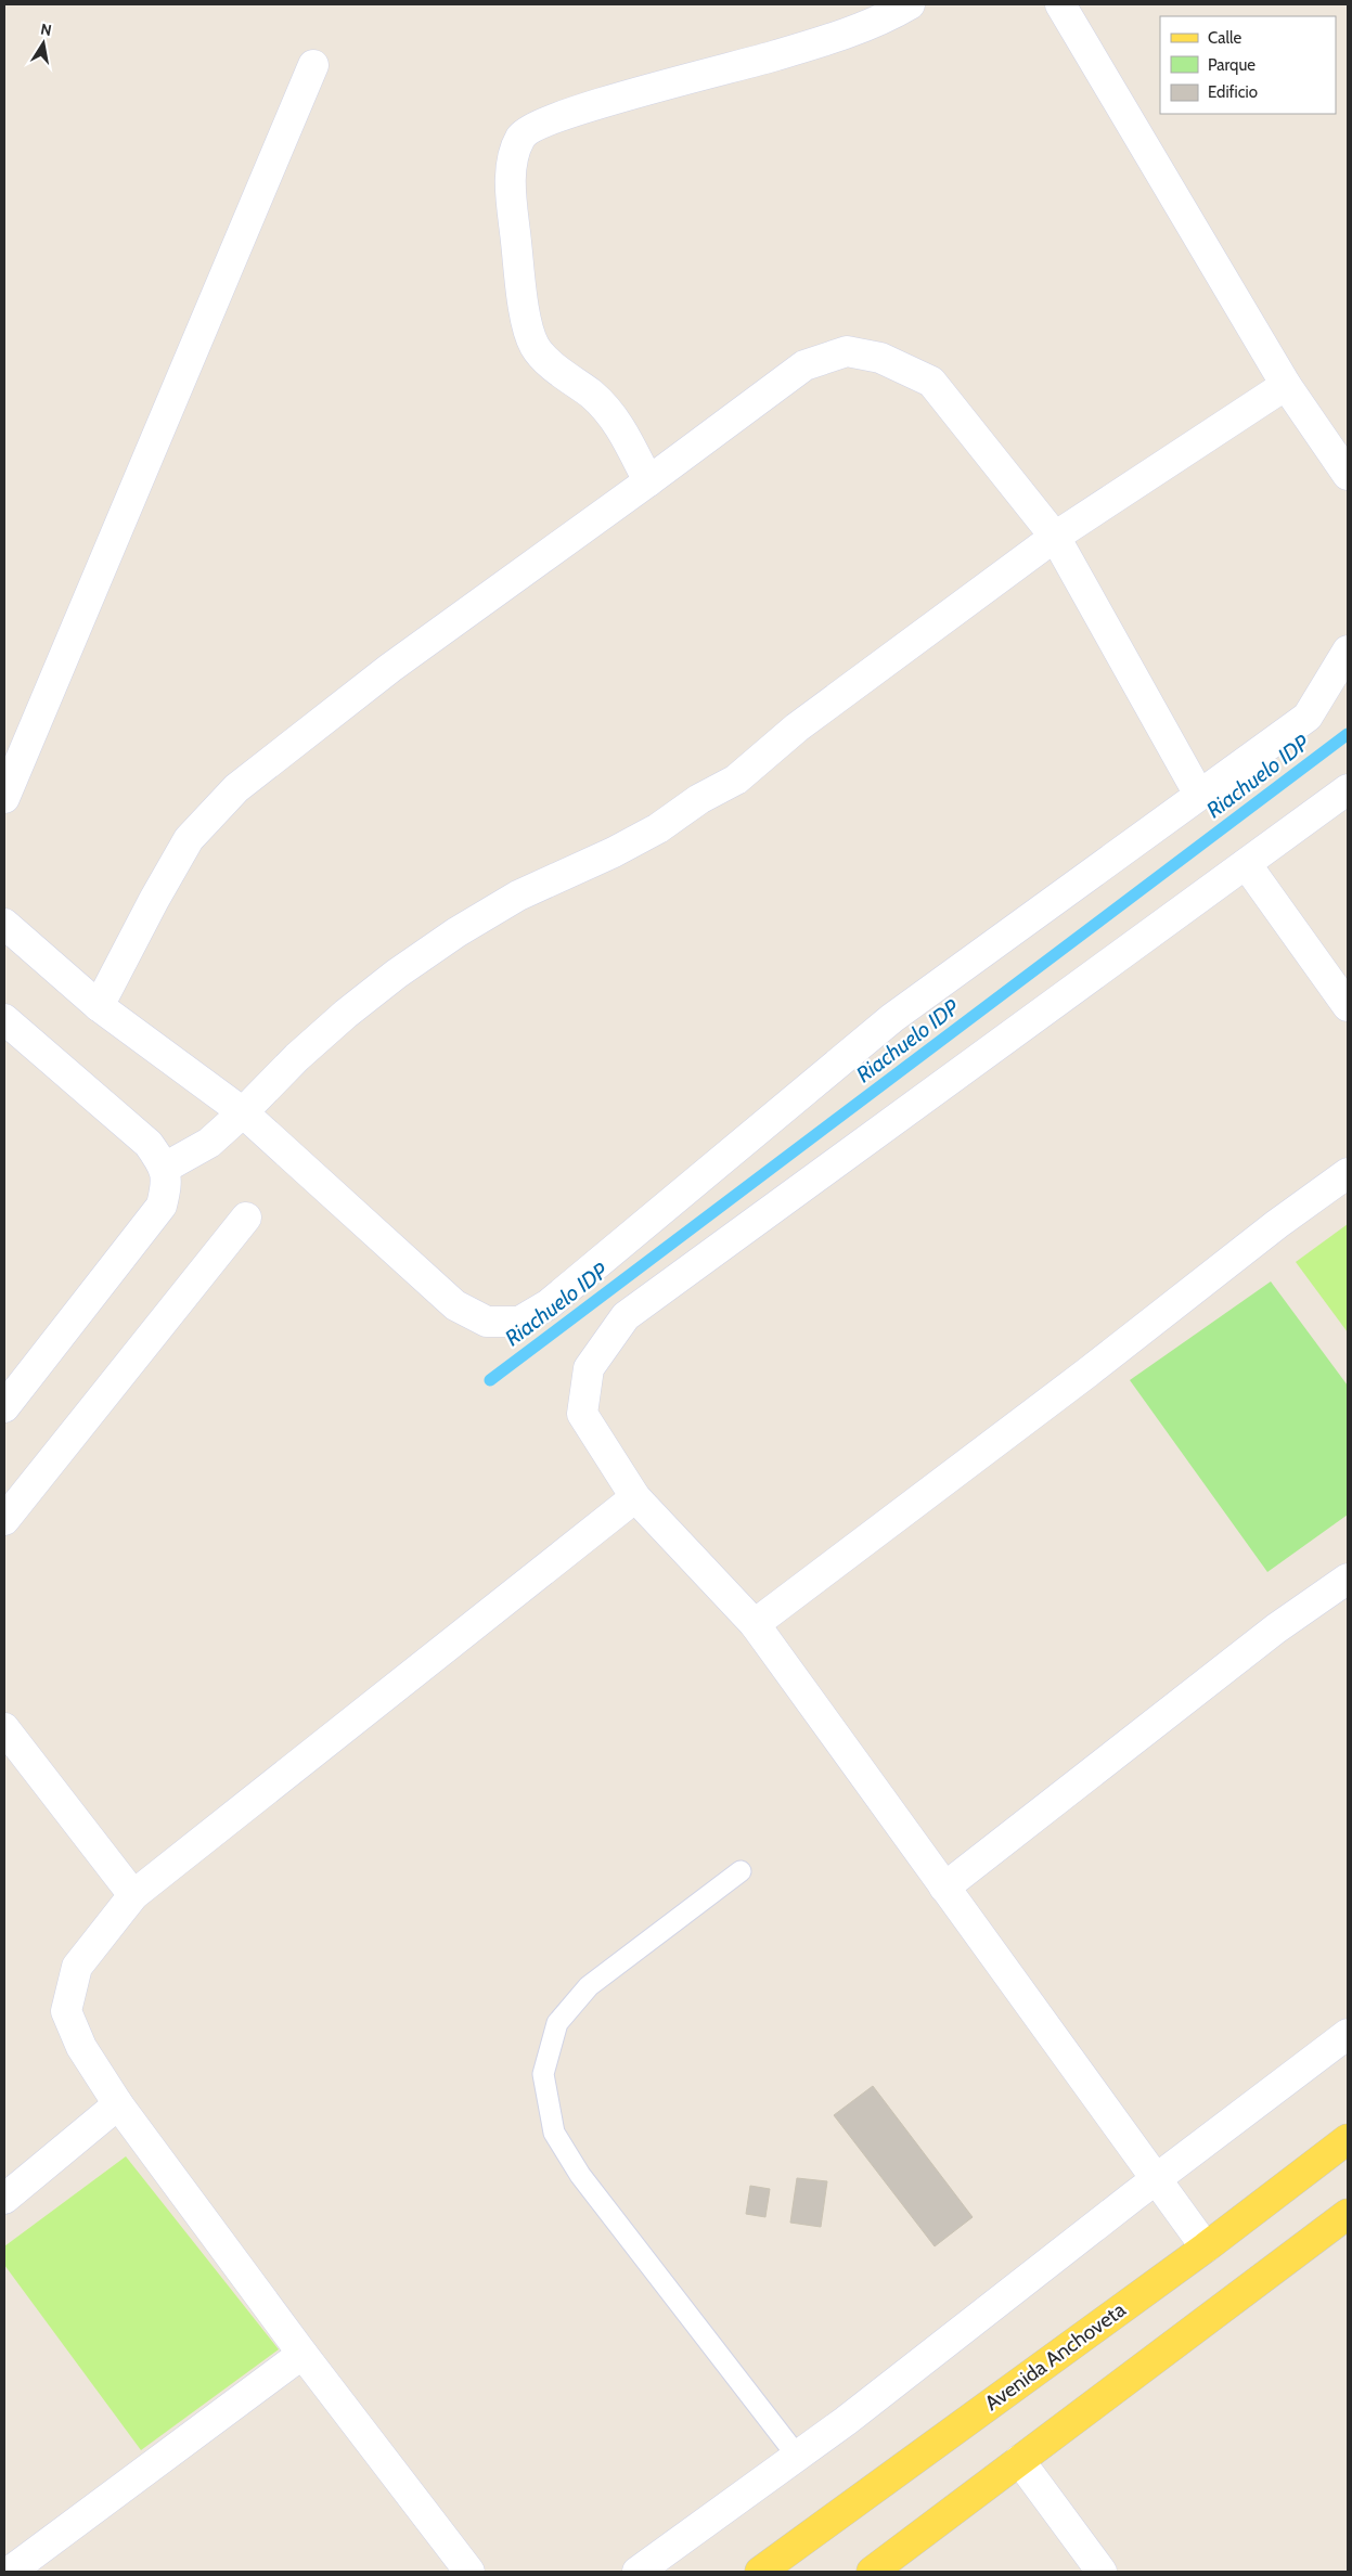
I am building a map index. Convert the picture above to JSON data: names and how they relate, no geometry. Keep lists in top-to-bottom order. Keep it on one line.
{"streets":{"main road":["Avenida Anchoveta"]},"water":["Riachuelo IDP"],"legend":["Calle","Parque","Edificio"],"north":"top"}
